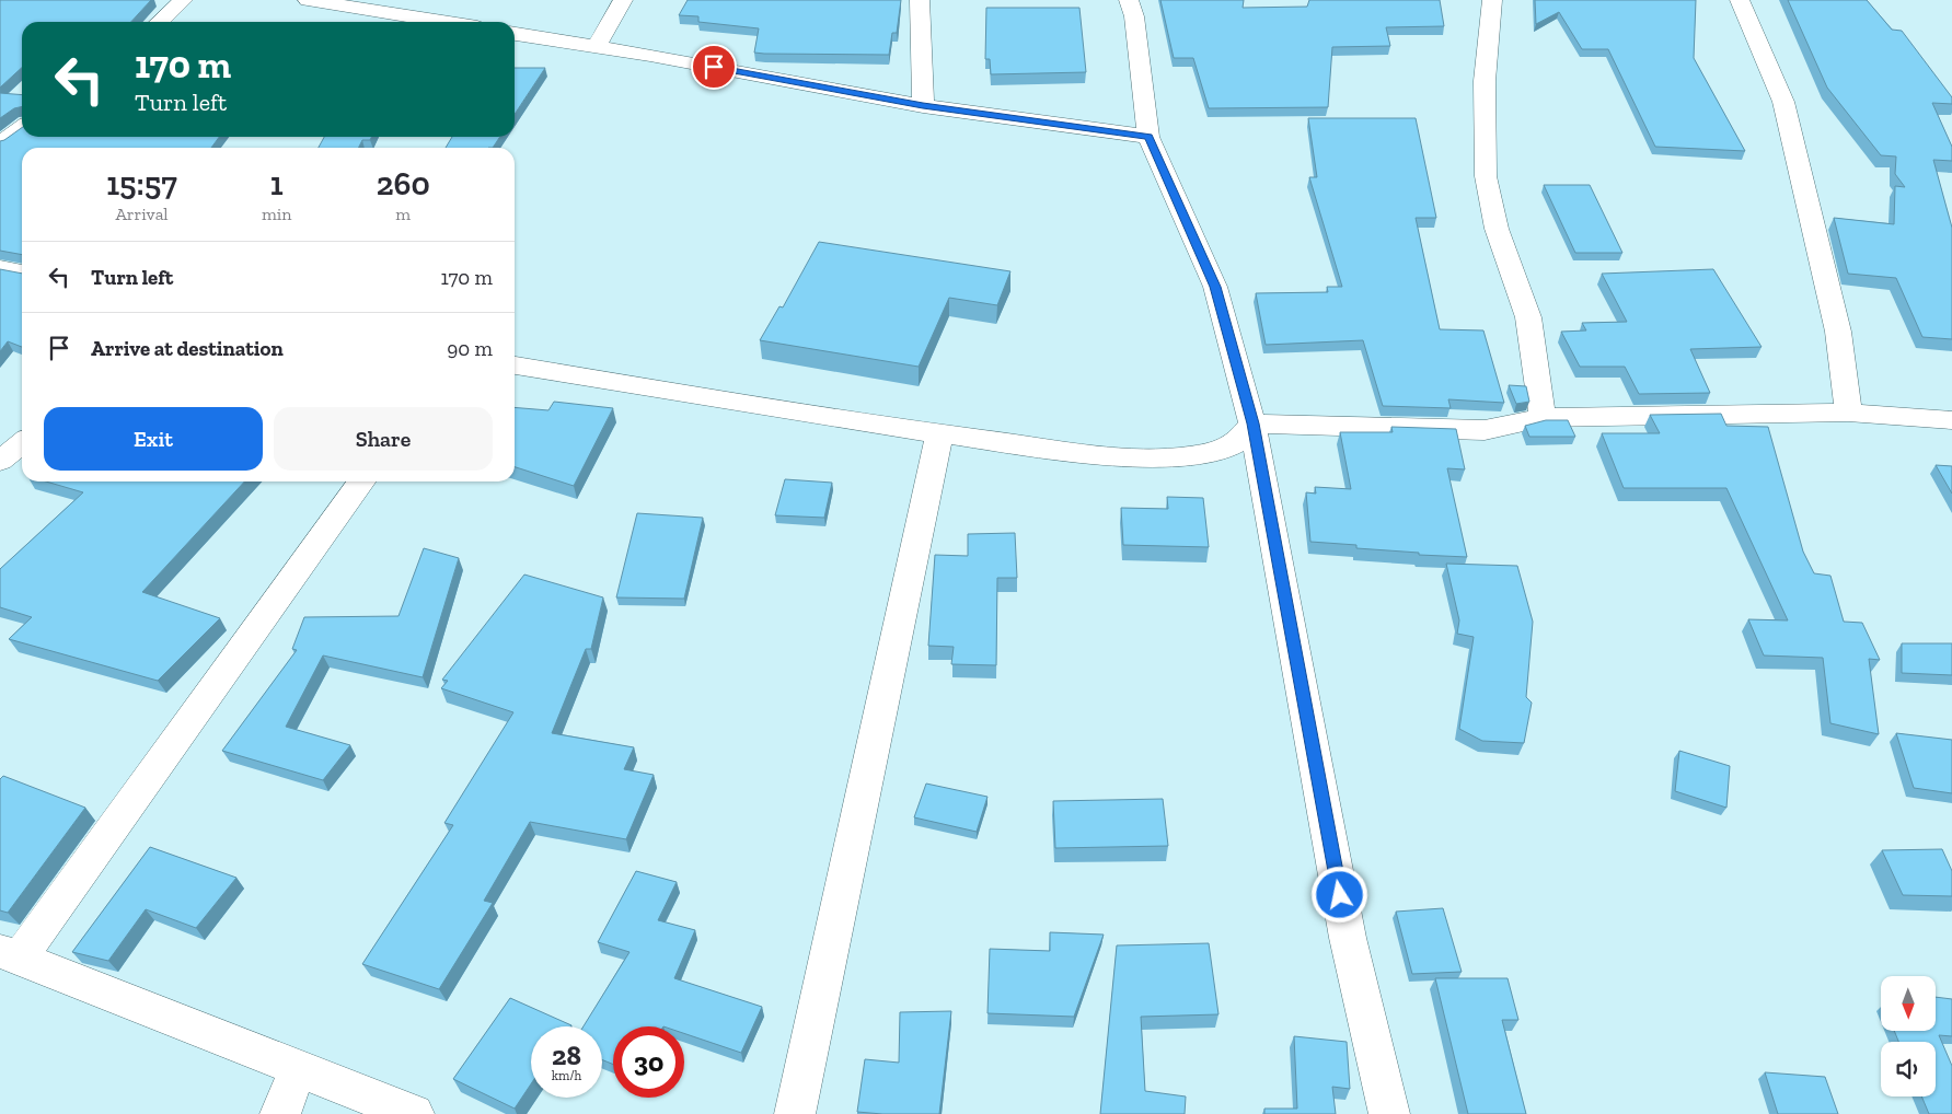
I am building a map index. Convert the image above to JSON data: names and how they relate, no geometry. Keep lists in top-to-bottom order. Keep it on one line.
{"north":"bottom","page":{"turn":["170 m","Turn left"],"eta":["15:57","Arrival","1","min","260","m"],"list":[{"name":"Turn left","value":"170 m"},{"name":"Arrive at destination","value":"90 m"}],"buttons":["Exit","Share"],"speed":"28 km/h","limit":"30"}}
